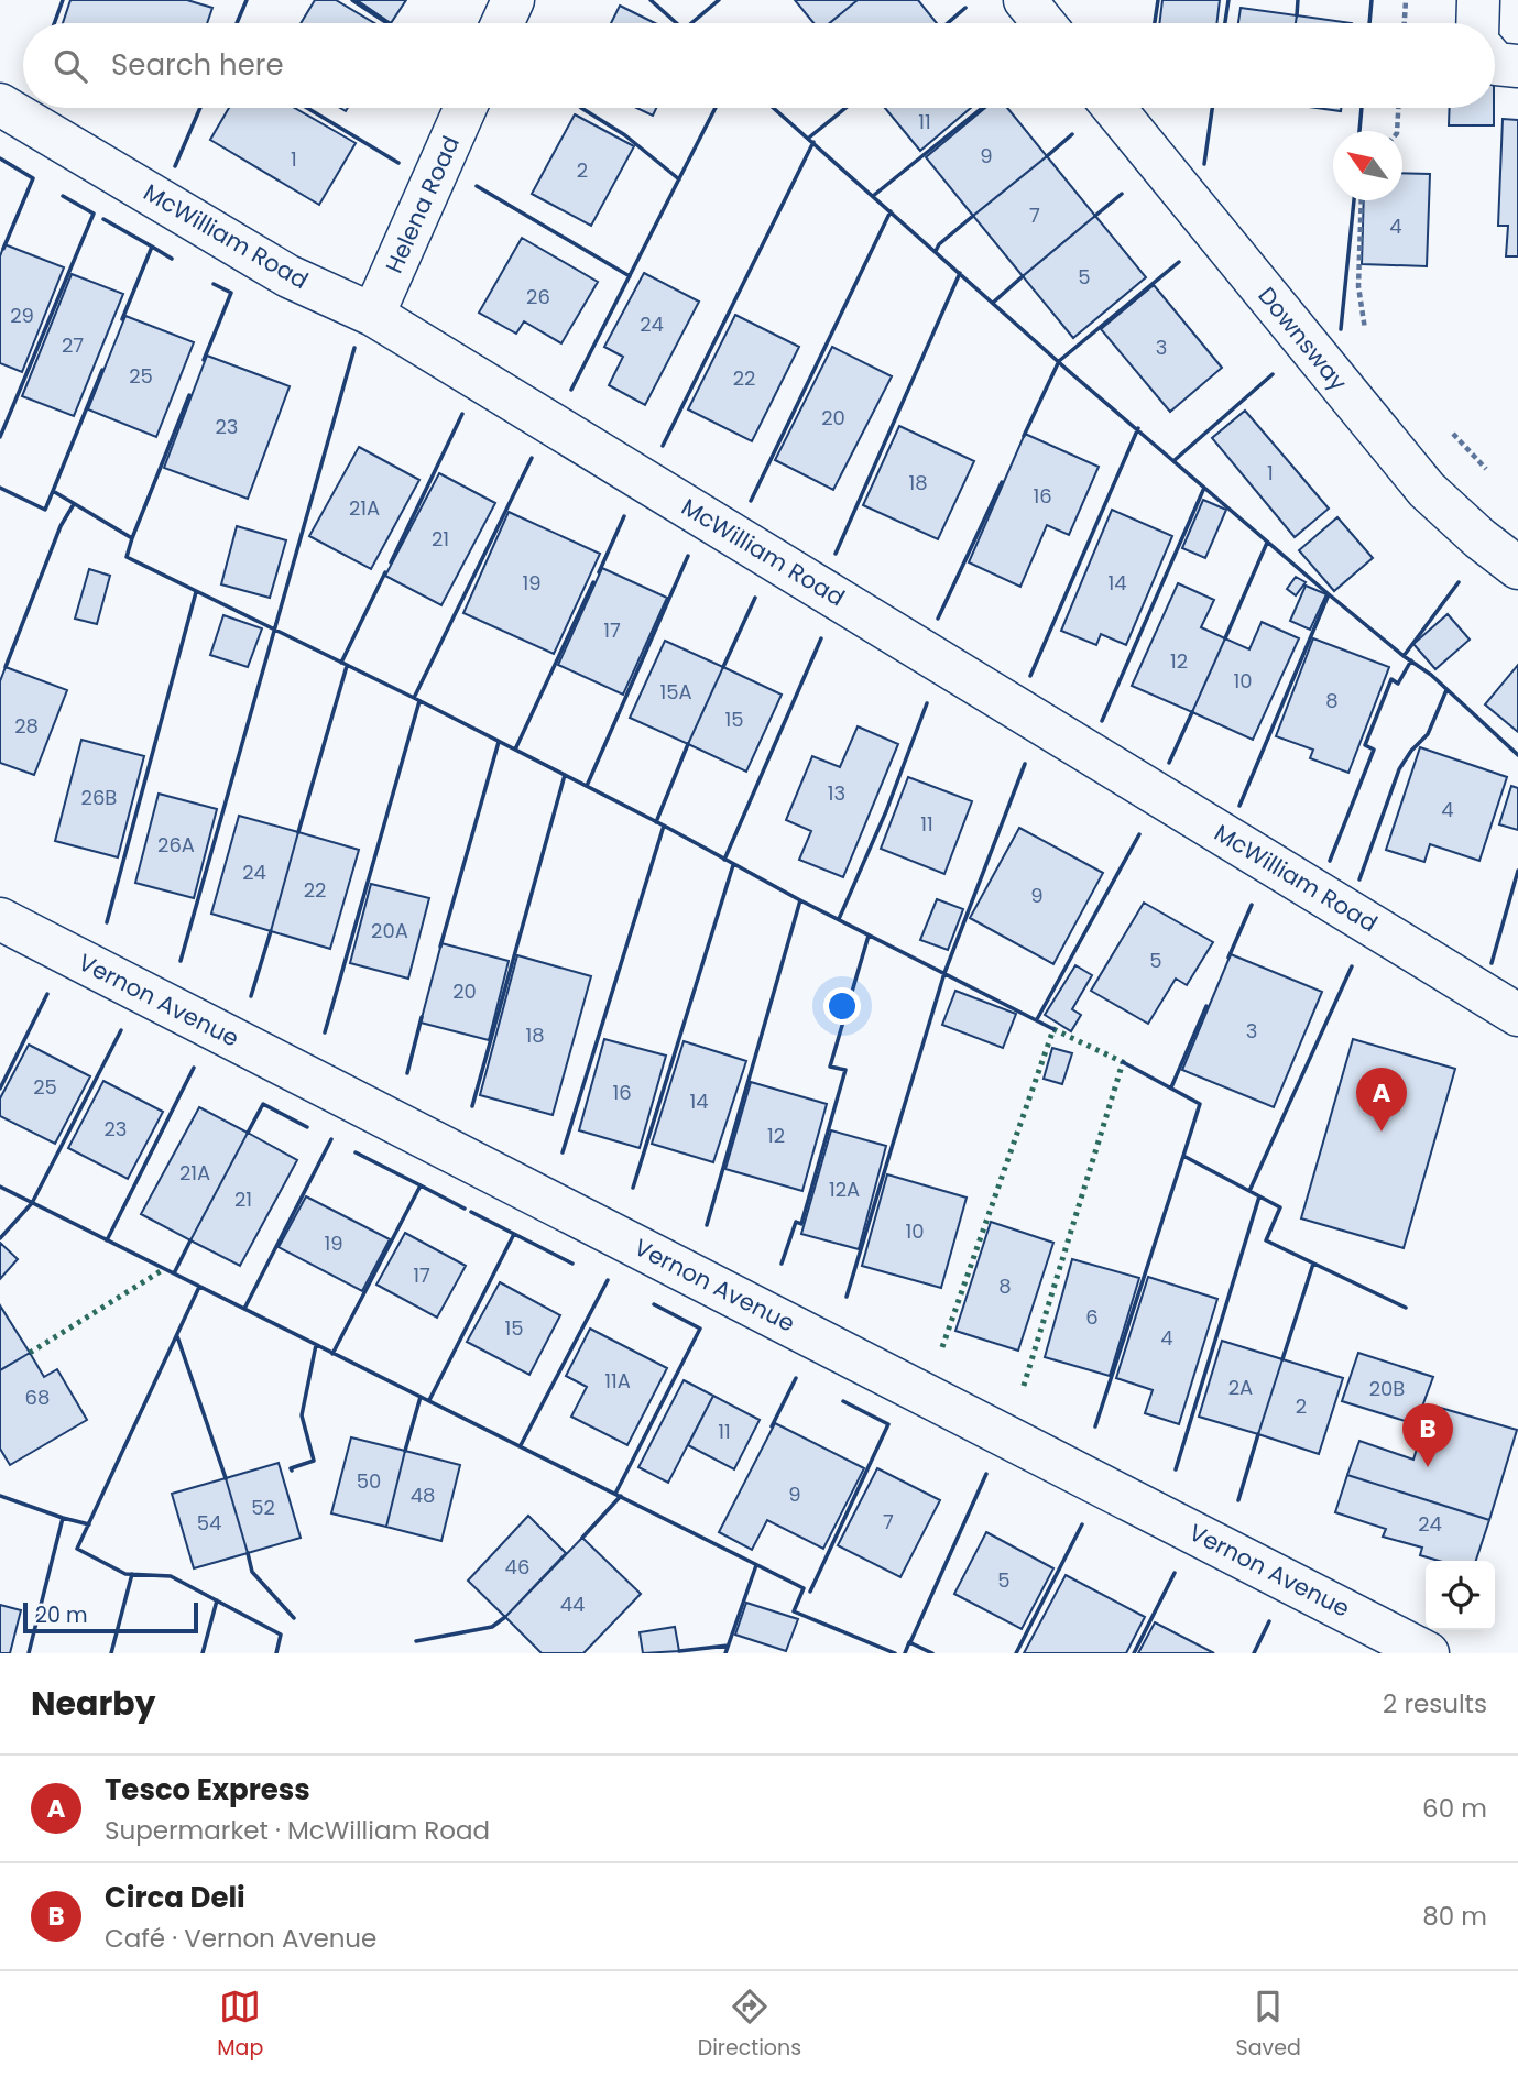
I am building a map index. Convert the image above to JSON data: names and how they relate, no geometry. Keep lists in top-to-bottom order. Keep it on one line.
{"streets":{"street":["Helena Road","McWilliam Road","Downsway","Vernon Avenue"]},"crossings":[["Helena Road","McWilliam Road"]],"house_numbers":["11","9","1","2","7","4","5","26","29","24","27","3","25","22","20","23","1","18","16","21A","21","19","14","17","12","10","15A","8","15","28","13","26B","4","11","26A","24","22","9","20A","5","20","3","18","25","16","14","23","12","21A","12A","21","10","19","17","8","6","15","4","11A","2A","20B","68","2","11","50","9","48","52","7","54","24","46","5","44"],"scale_bar":"20 m","north":"top left","page":{"search":"Search here","pins":["A","B"],"scale":"20 m","heading":["Nearby","2 results"],"list":[{"mark":"A","name":"Tesco Express","note":"Supermarket · McWilliam Road","value":"60 m"},{"mark":"B","name":"Circa Deli","note":"Café · Vernon Avenue","value":"80 m"}],"nav":["Map","Directions","Saved"]}}
